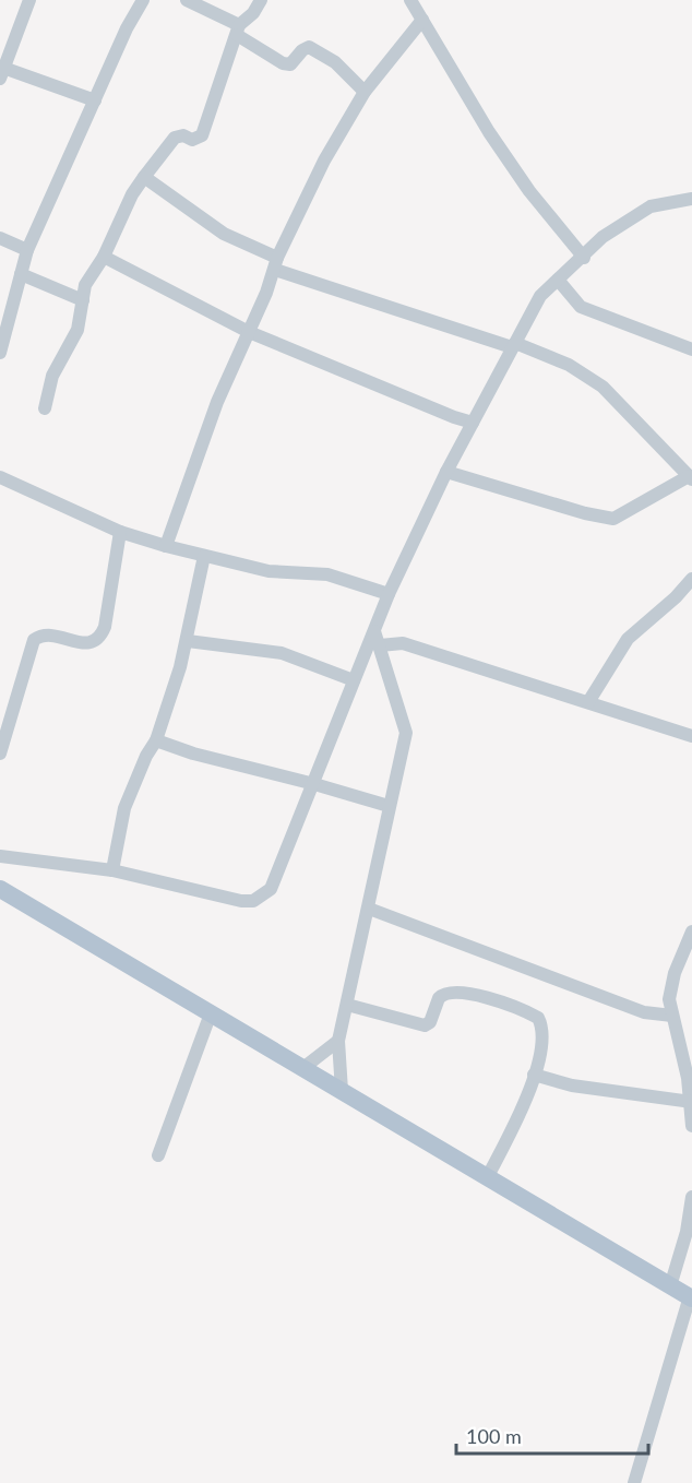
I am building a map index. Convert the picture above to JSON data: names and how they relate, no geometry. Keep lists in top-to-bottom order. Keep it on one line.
{"scale_bar":"100 m"}
